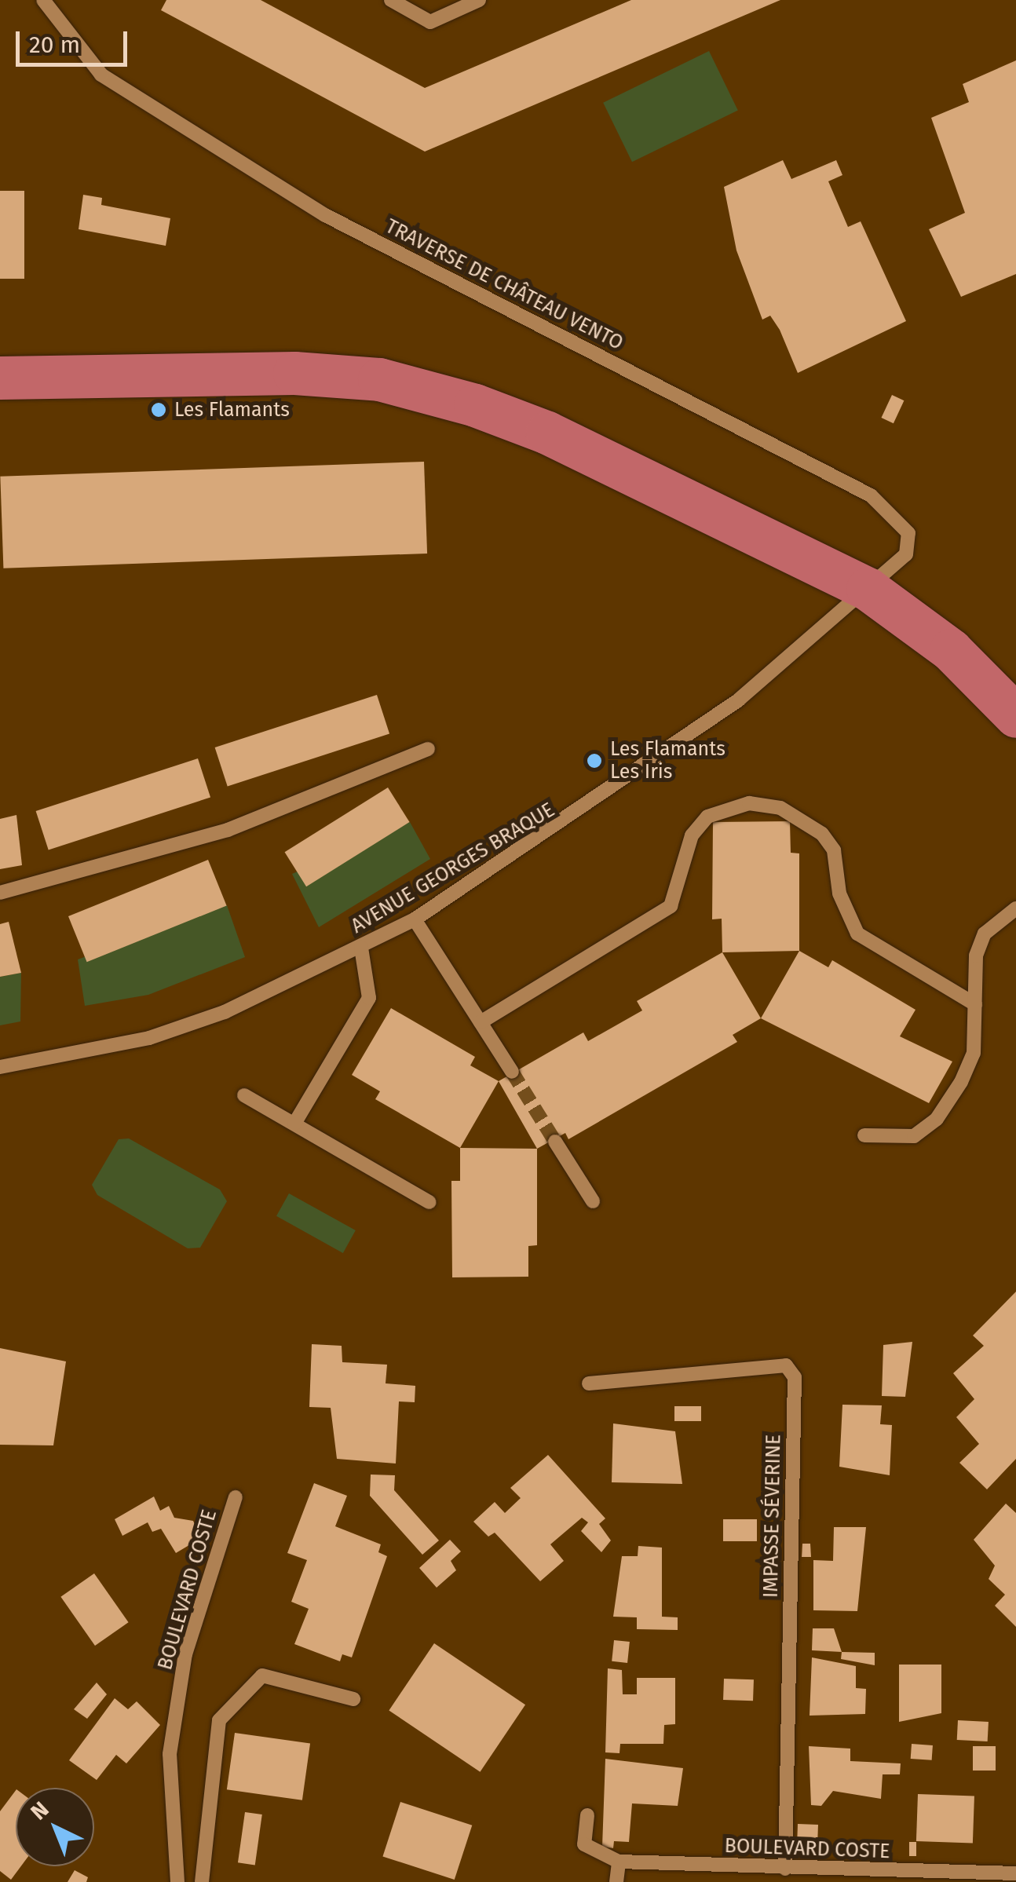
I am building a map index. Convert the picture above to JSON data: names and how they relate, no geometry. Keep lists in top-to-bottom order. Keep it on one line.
{"streets":{"street":["TRAVERSE DE CHÂTEAU VENTO","AVENUE GEORGES BRAQUE","IMPASSE SÉVERINE","BOULEVARD COSTE"]},"crossings":[["TRAVERSE DE CHÂTEAU VENTO","AVENUE GEORGES BRAQUE"],["IMPASSE SÉVERINE","BOULEVARD COSTE"]],"places":["Les Flamants","Les Flamants Les Iris"],"scale_bar":"20 m","north":"top left"}
